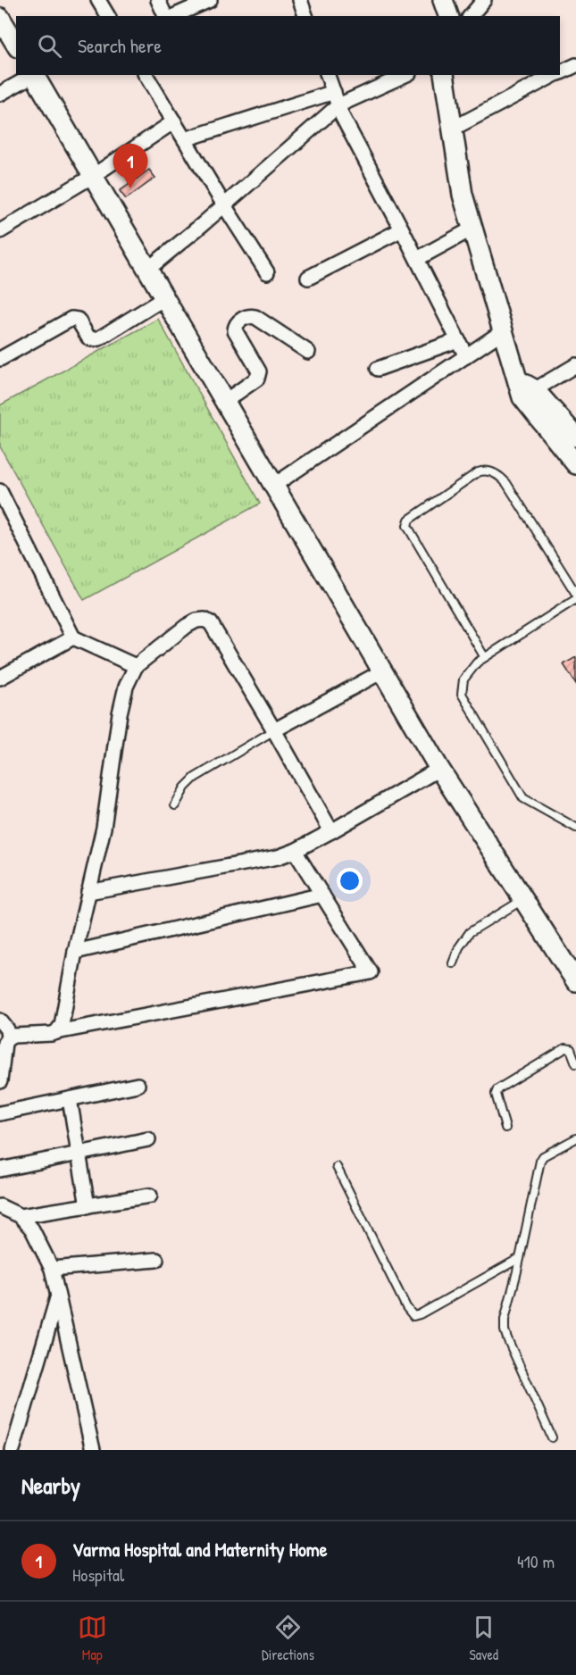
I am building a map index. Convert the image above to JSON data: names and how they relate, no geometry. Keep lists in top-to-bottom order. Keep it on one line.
{"page":{"search":"Search here","pins":"1","heading":"Nearby","list":[{"mark":"1","name":"Varma Hospital and Maternity Home","note":"Hospital","value":"410 m"}],"nav":["Map","Directions","Saved"]}}
